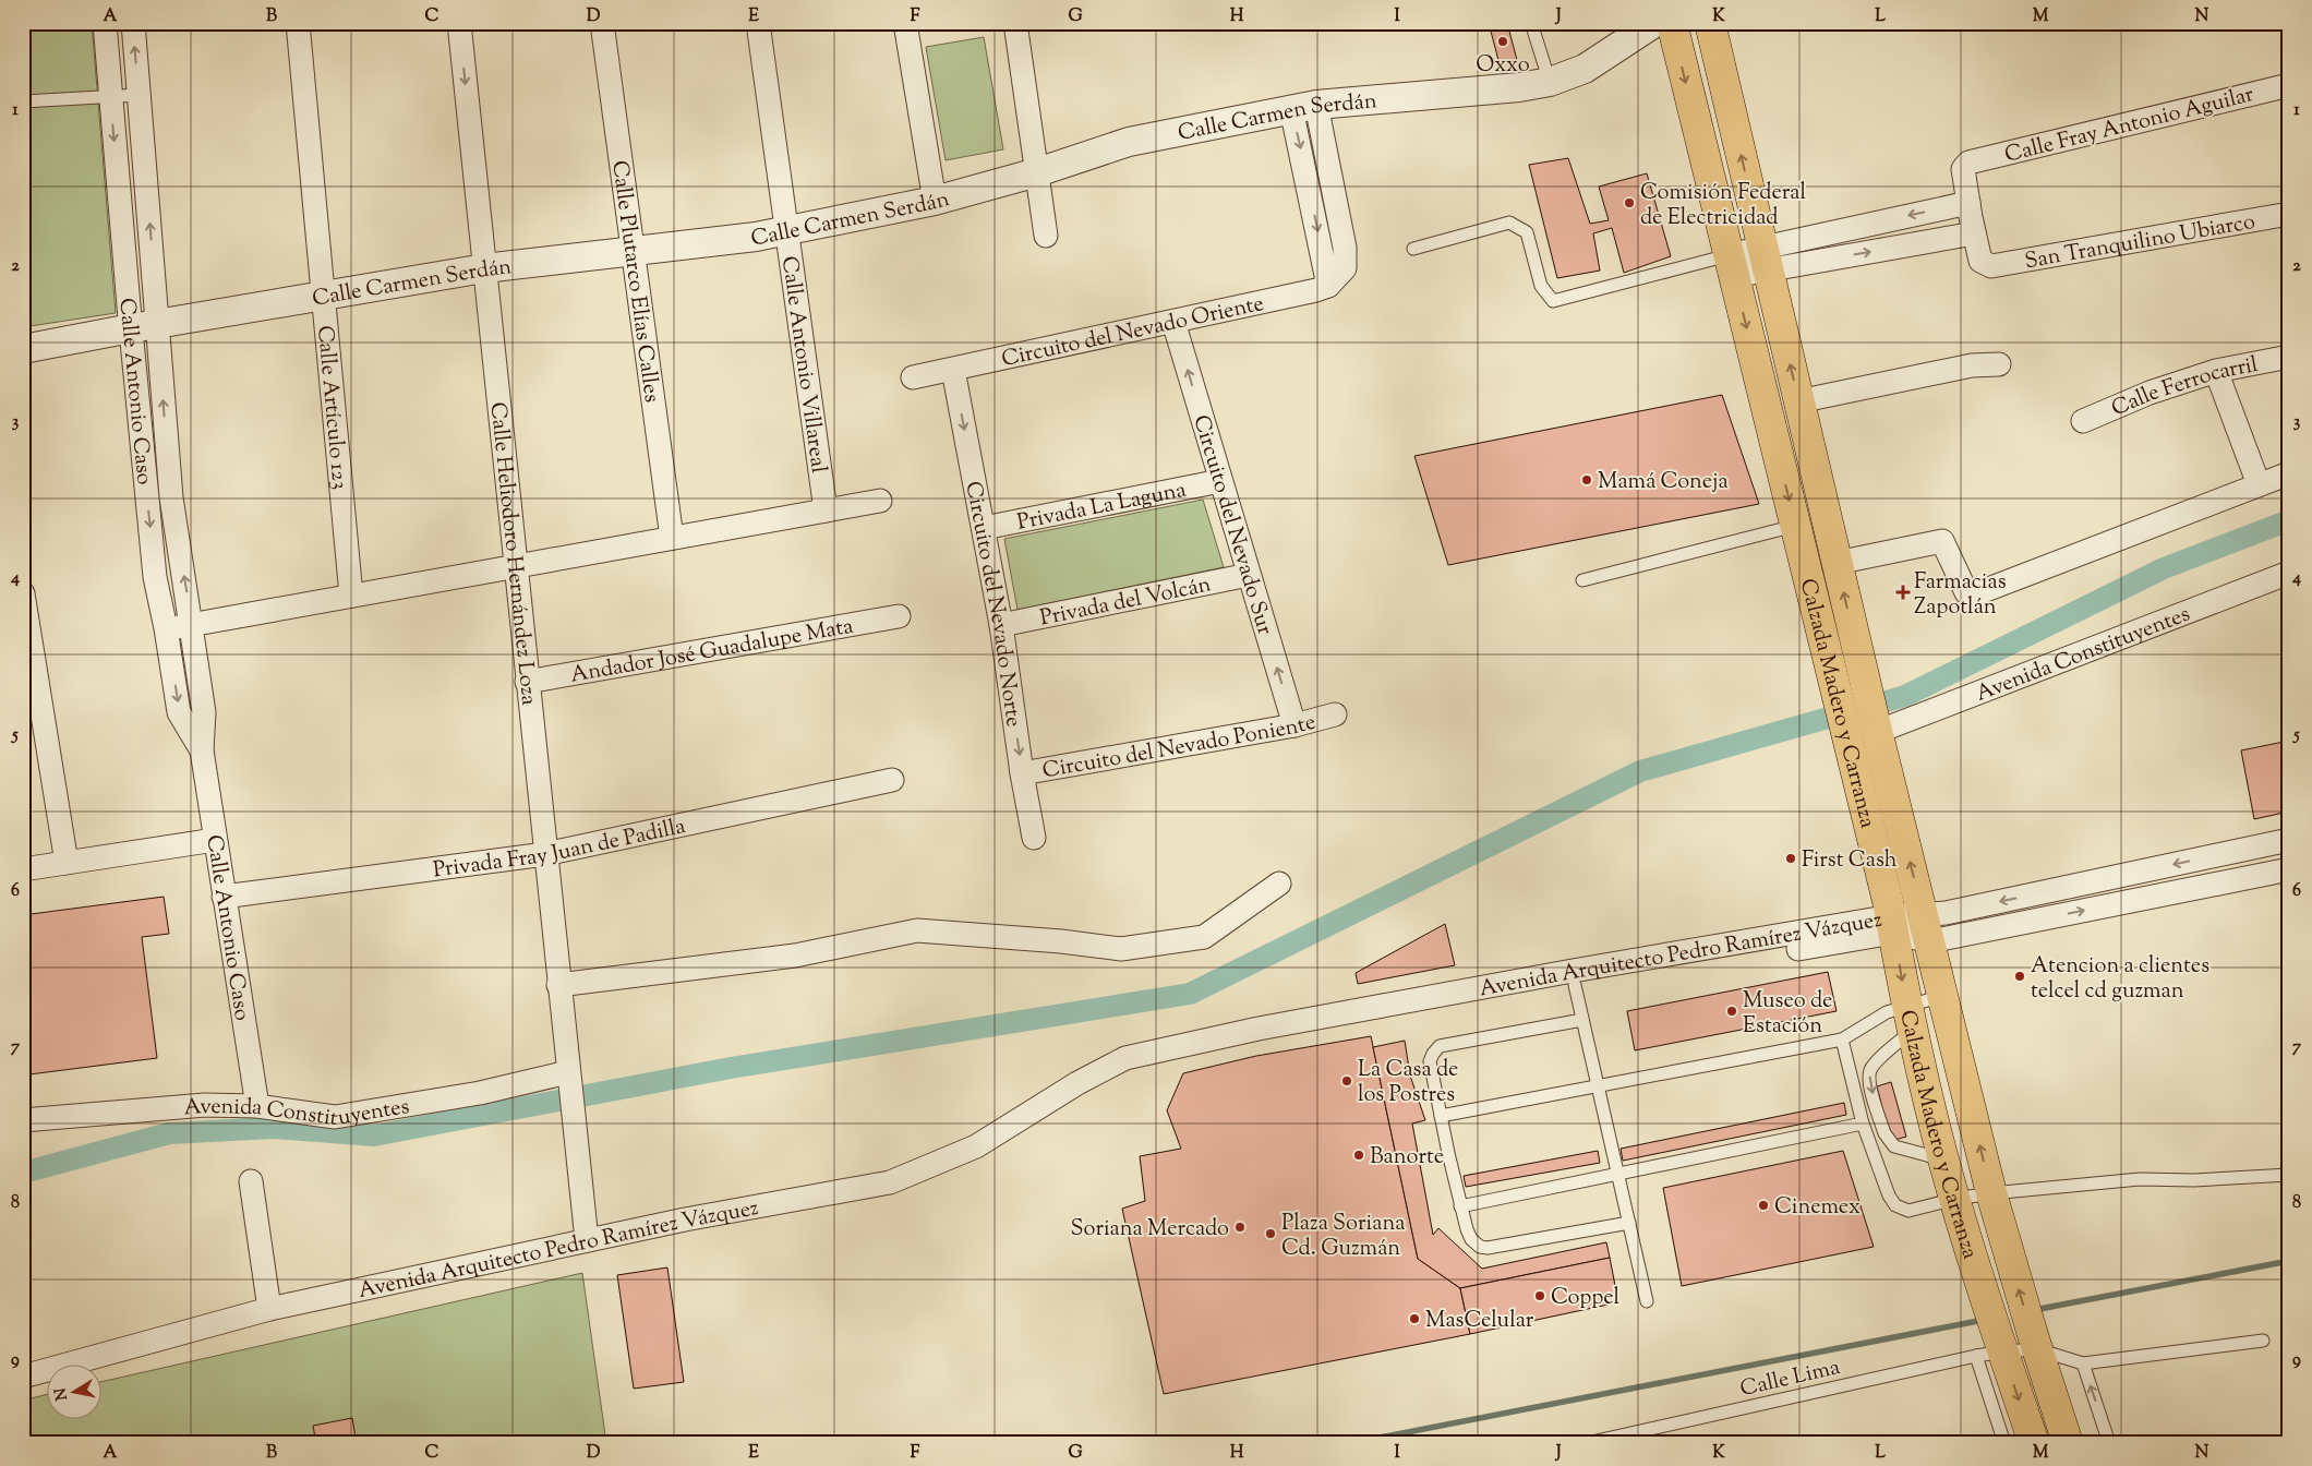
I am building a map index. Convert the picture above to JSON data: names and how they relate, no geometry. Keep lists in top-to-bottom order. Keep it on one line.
{"streets":{"main road":["Calzada Madero y Carranza"],"street":["Calle Carmen Serdán","Calle Fray Antonio Aguilar","San Tranquilino Ubiarco","Calle Plutarco Elías Calles","Circuito del Nevado Oriente","Calle Antonio Villareal","Calle Ferrocarril","Calle Antonio Caso","Calle Artículo 123","Privada La Laguna","Circuito del Nevado Sur","Calle Heliodoro Hernández Loza","Privada del Volcán","Circuito del Nevado Norte","Andador José Guadalupe Mata","Avenida Constituyentes","Circuito del Nevado Poniente","Privada Fray Juan de Padilla","Avenida Arquitecto Pedro Ramírez Vázquez"],"lane":["Calle Lima"]},"crossings":[["Calle Carmen Serdán","Calle Plutarco Elías Calles"],["Calle Carmen Serdán","Calle Antonio Villareal"],["Calle Carmen Serdán","Calle Antonio Caso"],["Calle Carmen Serdán","Calle Artículo 123"],["Calle Carmen Serdán","Calle Heliodoro Hernández Loza"],["Circuito del Nevado Oriente","Circuito del Nevado Sur"],["Circuito del Nevado Oriente","Circuito del Nevado Norte"],["Calle Antonio Caso","Avenida Constituyentes"],["Calle Antonio Caso","Privada Fray Juan de Padilla"],["Privada La Laguna","Circuito del Nevado Sur"],["Privada La Laguna","Circuito del Nevado Norte"],["Circuito del Nevado Sur","Privada del Volcán"],["Circuito del Nevado Sur","Circuito del Nevado Poniente"],["Calle Heliodoro Hernández Loza","Andador José Guadalupe Mata"],["Calle Heliodoro Hernández Loza","Avenida Constituyentes"],["Calle Heliodoro Hernández Loza","Privada Fray Juan de Padilla"],["Calle Heliodoro Hernández Loza","Avenida Arquitecto Pedro Ramírez Vázquez"],["Privada del Volcán","Circuito del Nevado Norte"],["Circuito del Nevado Norte","Circuito del Nevado Poniente"],["Avenida Constituyentes","Calzada Madero y Carranza"],["Calzada Madero y Carranza","Avenida Arquitecto Pedro Ramírez Vázquez"],["Calzada Madero y Carranza","Calle Lima"]],"one_way":["Circuito del Nevado Sur","Circuito del Nevado Norte"],"places":{"other":["Oxxo","Comisión Federal de Electricidad","Mamá Coneja","First Cash","Atencion a clientes telcel cd guzman","Museo de Estación","La Casa de los Postres","Banorte","Cinemex","Soriana Mercado","Plaza Soriana Cd. Guzmán","Coppel","MasCelular"],"health":["Farmacias Zapotlán"]},"north":"left","grid":{"columns":["A","B","C","D","E","F","G","H","I","J","K","L","M","N"],"rows":["1","2","3","4","5","6","7","8","9"]}}
